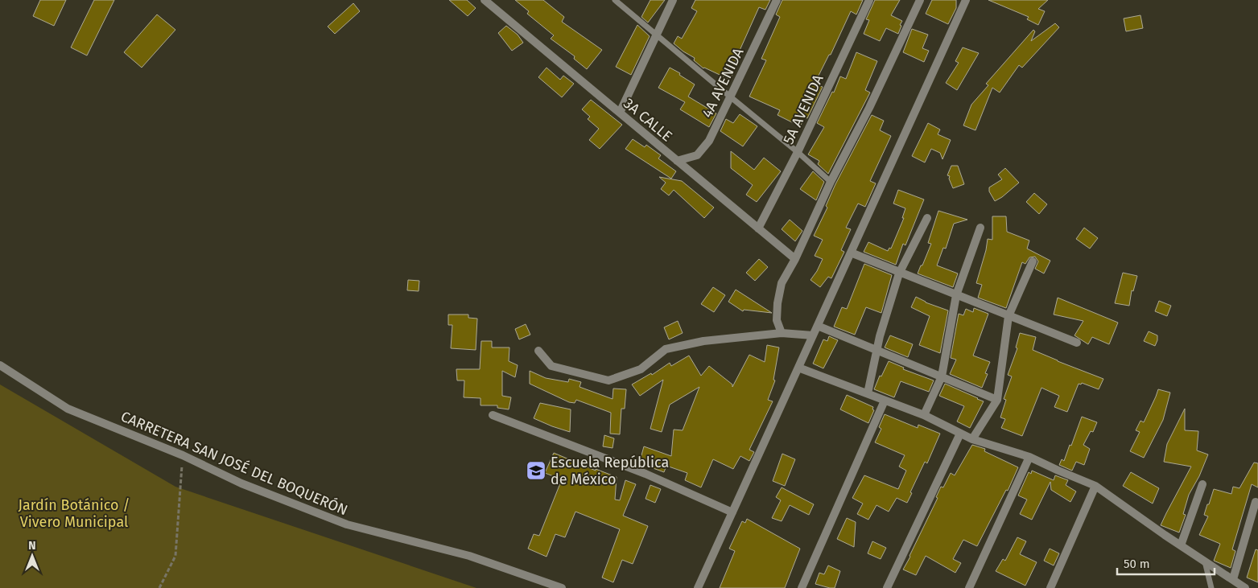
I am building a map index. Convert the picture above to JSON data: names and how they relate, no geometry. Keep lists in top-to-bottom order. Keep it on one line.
{"streets":{"street":["4A AVENIDA","5A AVENIDA","3A CALLE","CARRETERA SAN JOSÉ DEL BOQUERÓN"]},"crossings":[["4A AVENIDA","3A CALLE"],["5A AVENIDA","3A CALLE"]],"parks":["Jardín Botánico / Vivero Municipal"],"places":{"school or university":["Escuela República de México"]},"scale_bar":"50 m","north":"top"}
